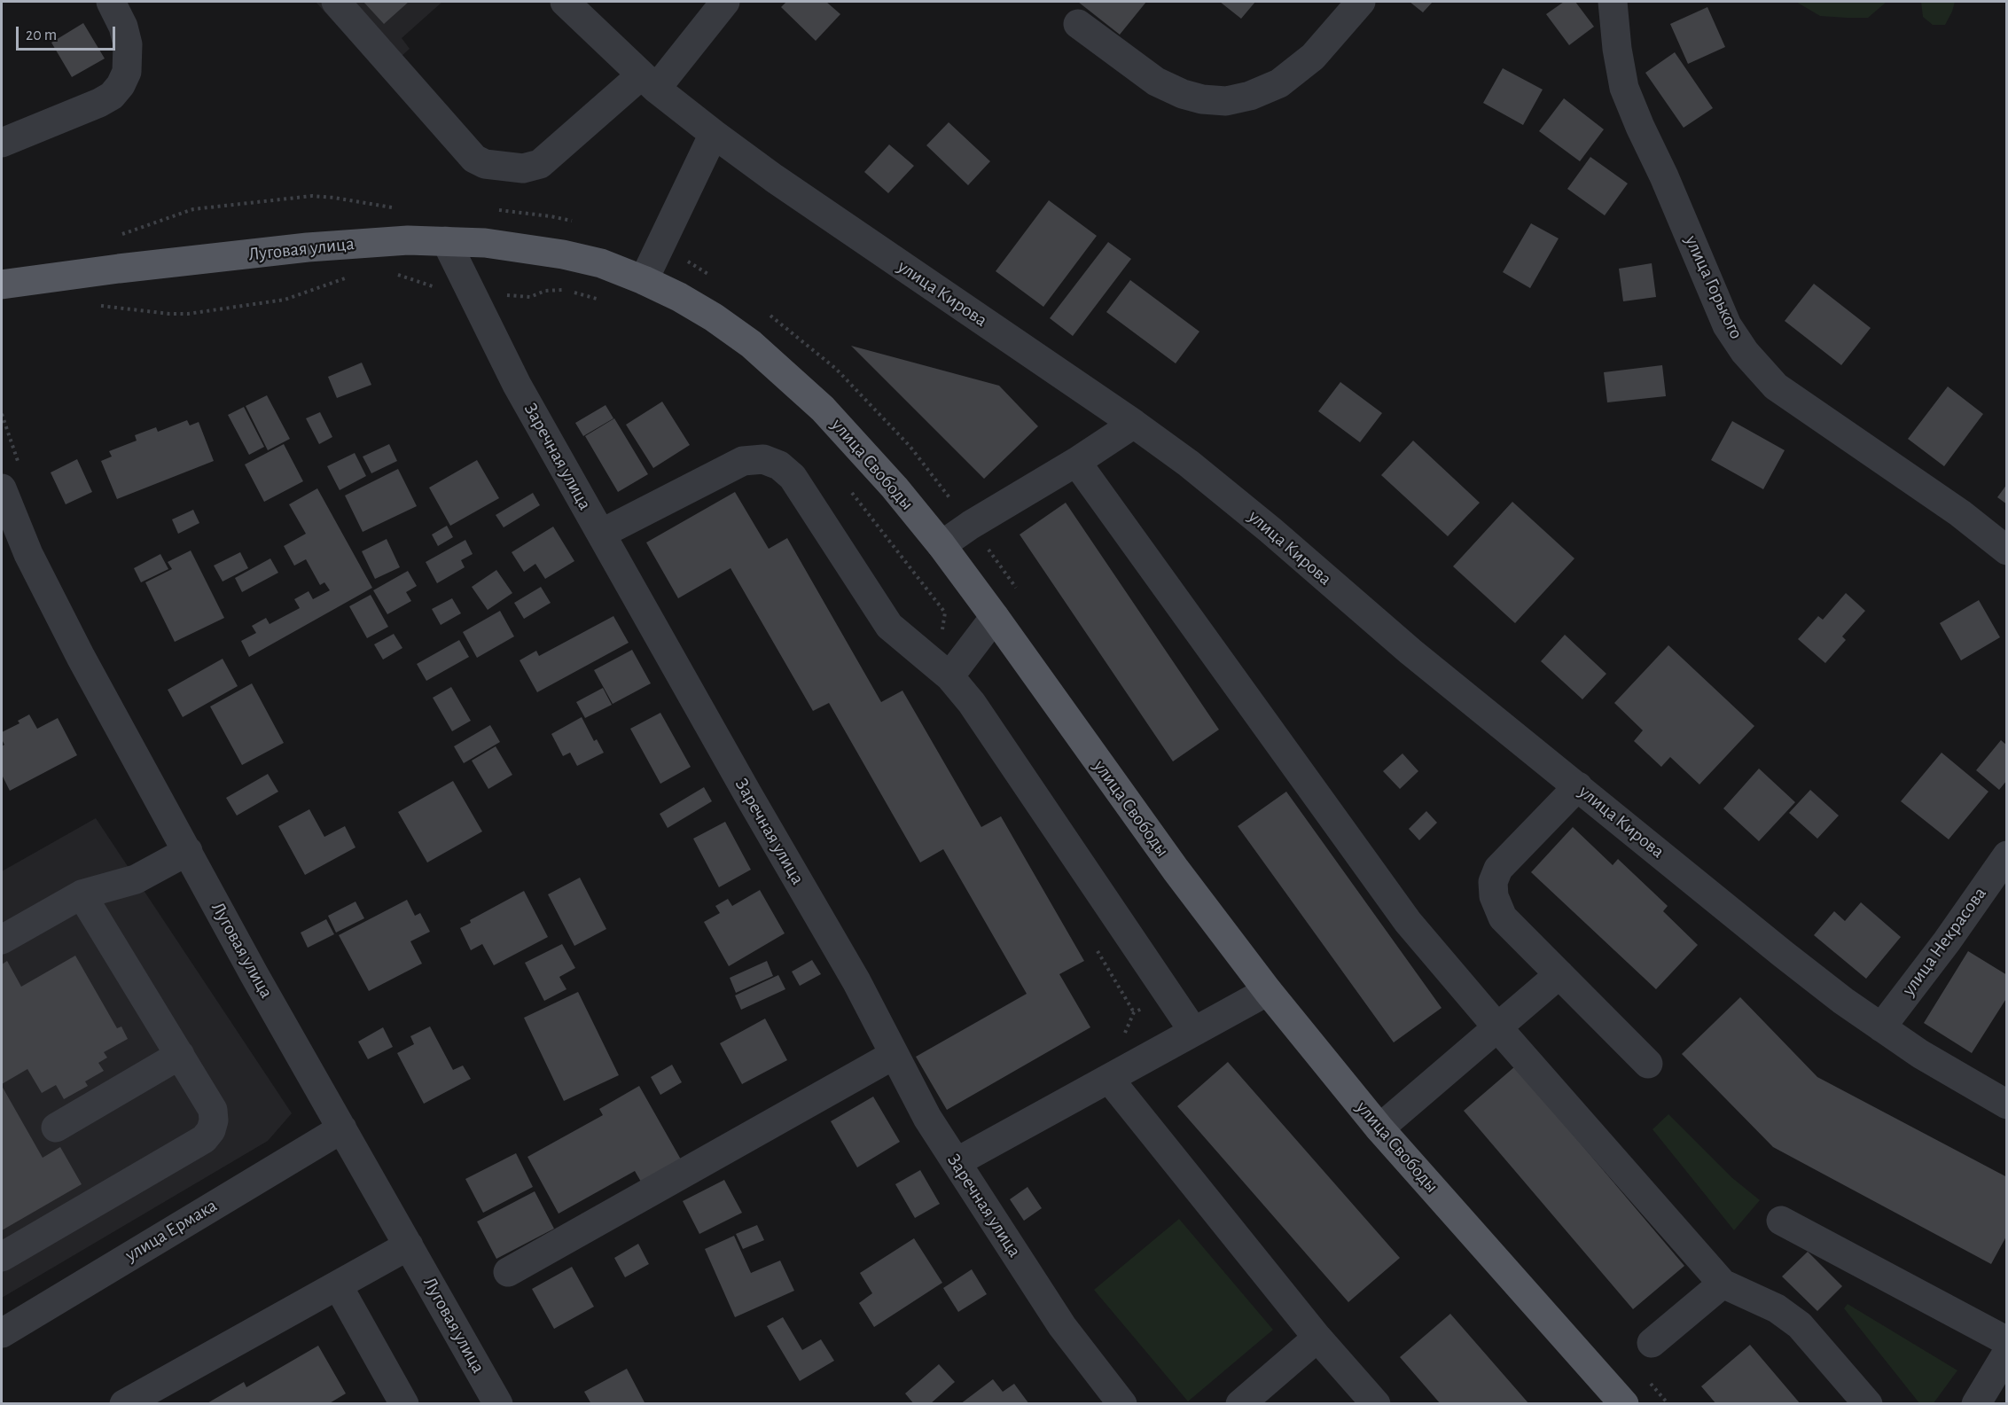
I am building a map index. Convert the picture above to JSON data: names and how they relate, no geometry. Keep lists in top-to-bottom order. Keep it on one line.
{"streets":{"main road":["Луговая улица","улица Свободы"],"street":["улица Горького","улица Кирова","Заречная улица","улица Некрасова","улица Ермака"]},"crossings":[["Луговая улица","Заречная улица"],["Луговая улица","улица Свободы"],["Луговая улица","улица Ермака"],["улица Кирова","улица Некрасова"]],"scale_bar":"20 m"}
